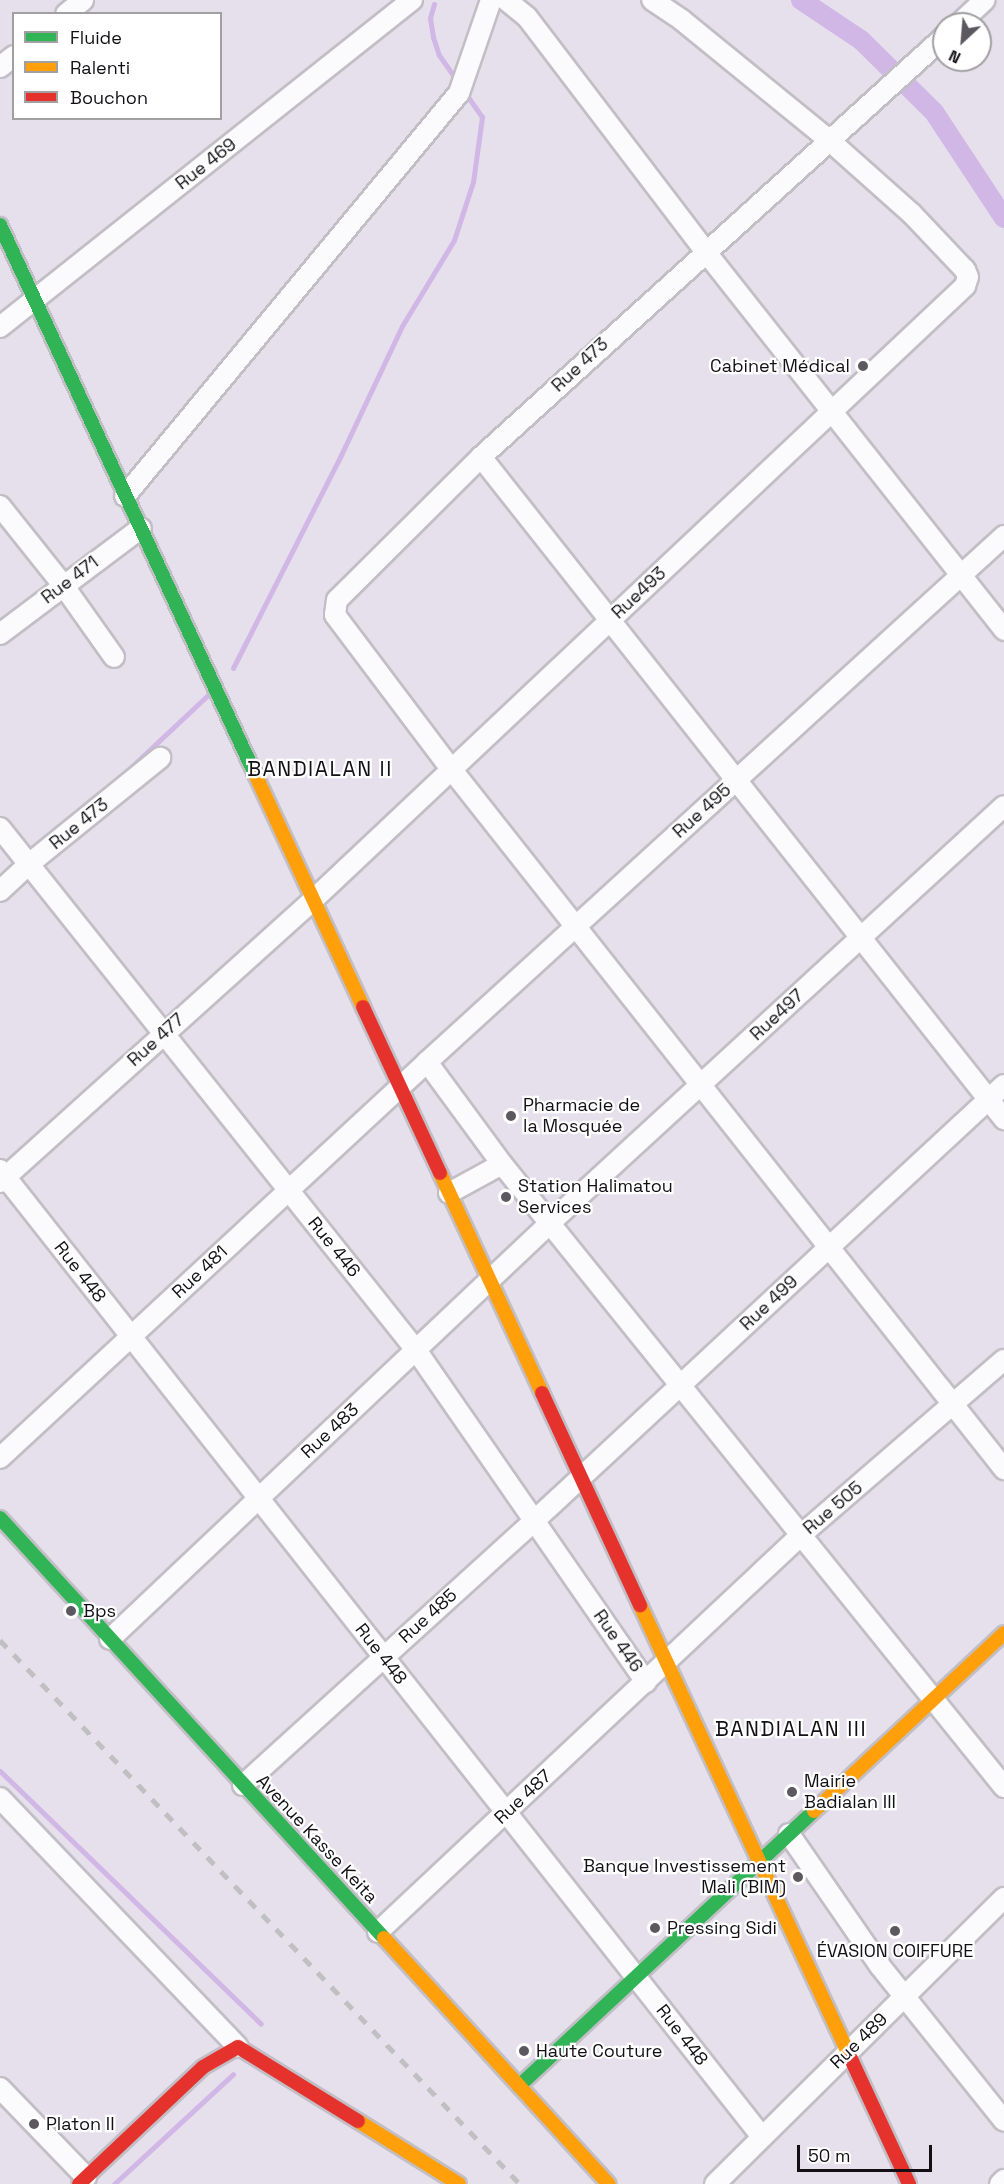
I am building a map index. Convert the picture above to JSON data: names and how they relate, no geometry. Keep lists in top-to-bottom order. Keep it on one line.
{"streets":{"street":["Rue 469","Rue 473","Rue 471","Rue493","Rue 495","Rue497","Rue 477","Rue 446","Rue 448","Rue 481","Rue 499","Rue 483","Rue 505","Rue 485","Rue 487","Avenue Kasse Keita","Rue 489"]},"crossings":[["Rue 473","Rue493"],["Rue 473","Rue 446"],["Rue493","Rue 477"],["Rue 495","Rue 481"],["Rue497","Rue 483"],["Rue 477","Rue 446"],["Rue 477","Rue 448"],["Rue 446","Rue 481"],["Rue 446","Rue 499"],["Rue 446","Rue 483"],["Rue 446","Rue 485"],["Rue 446","Rue 487"],["Rue 448","Rue 481"],["Rue 448","Rue 483"],["Rue 448","Rue 485"],["Rue 448","Rue 487"],["Rue 448","Rue 489"],["Rue 499","Rue 485"],["Rue 483","Avenue Kasse Keita"],["Rue 505","Rue 487"],["Rue 485","Avenue Kasse Keita"],["Rue 487","Avenue Kasse Keita"]],"districts":["BANDIALAN II","BANDIALAN III"],"places":["Cabinet Médical","Pharmacie de la Mosquée","Station Halimatou Services","Bps","Mairie Badialan III","Banque Investissement Mali (BIM)","Pressing Sidi","ÉVASION COIFFURE","Haute Couture","Platon II"],"legend":["Fluide","Ralenti","Bouchon"],"scale_bar":"50 m","north":"bottom left"}
